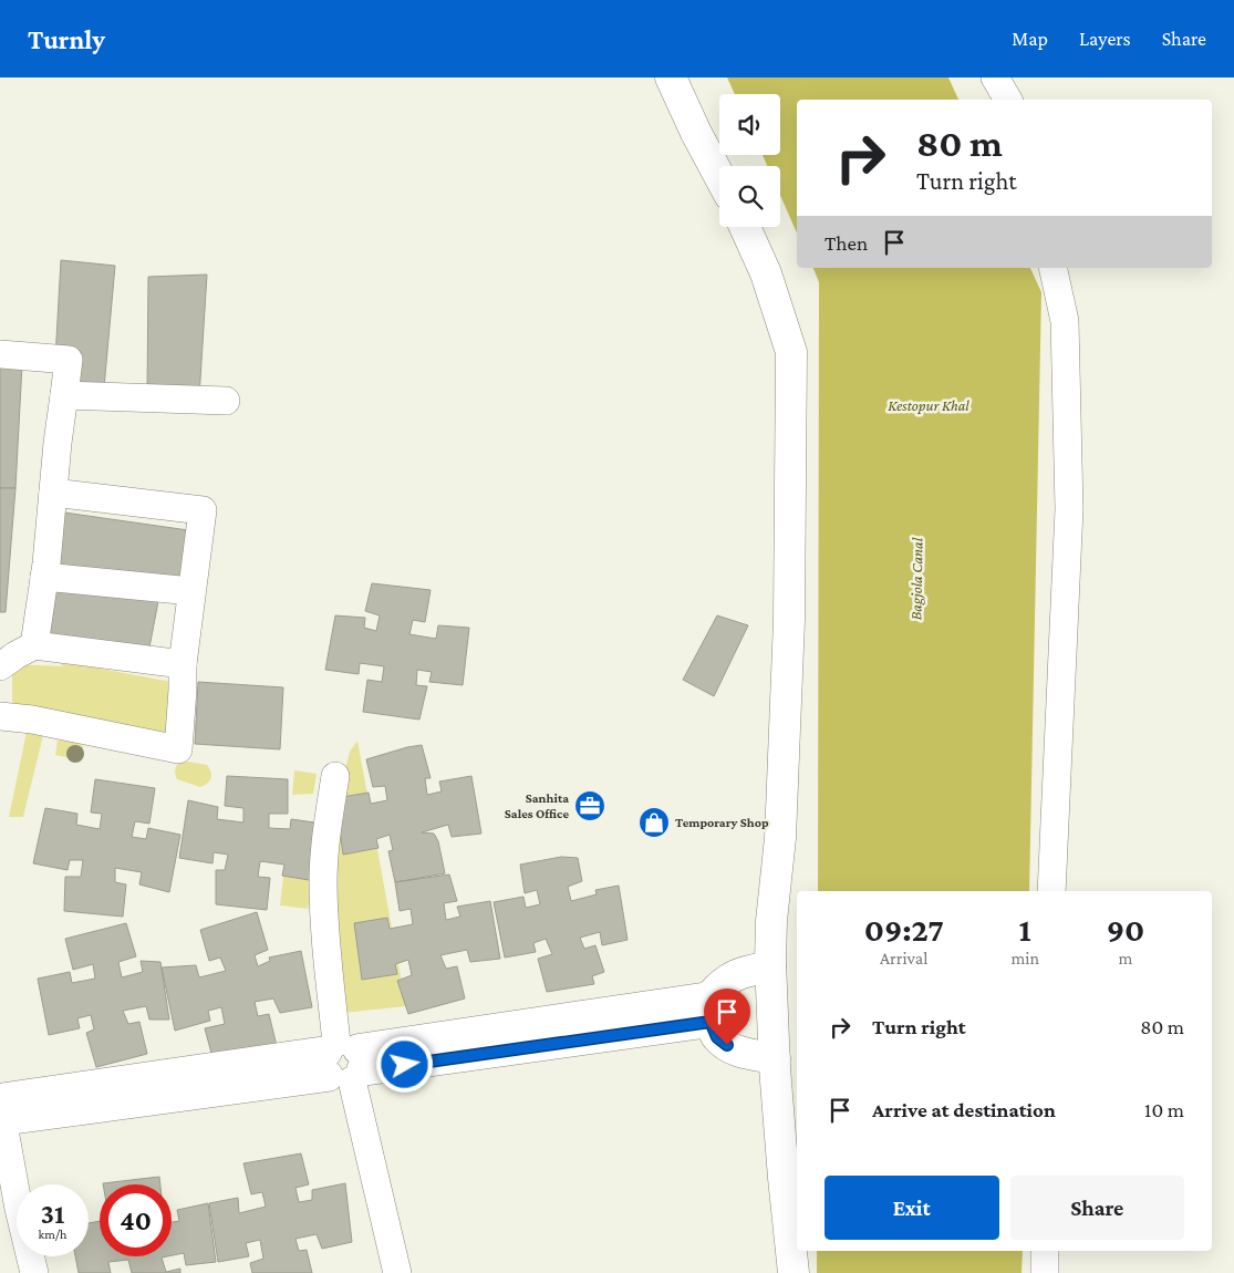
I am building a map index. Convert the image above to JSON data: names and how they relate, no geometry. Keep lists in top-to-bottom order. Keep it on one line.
{"water":["Kestopur Khal","Bagjola Canal"],"places":{"office":["Sanhita Sales Office"],"shop":["Temporary Shop"]},"page":{"header":"Turnly","nav":["Map","Layers","Share"],"turn":["80 m","Turn right"],"then":"Then","eta":["09:27","Arrival","1","min","90","m"],"list":[{"name":"Turn right","value":"80 m"},{"name":"Arrive at destination","value":"10 m"}],"buttons":["Exit","Share"],"speed":"31 km/h","limit":"40"}}
